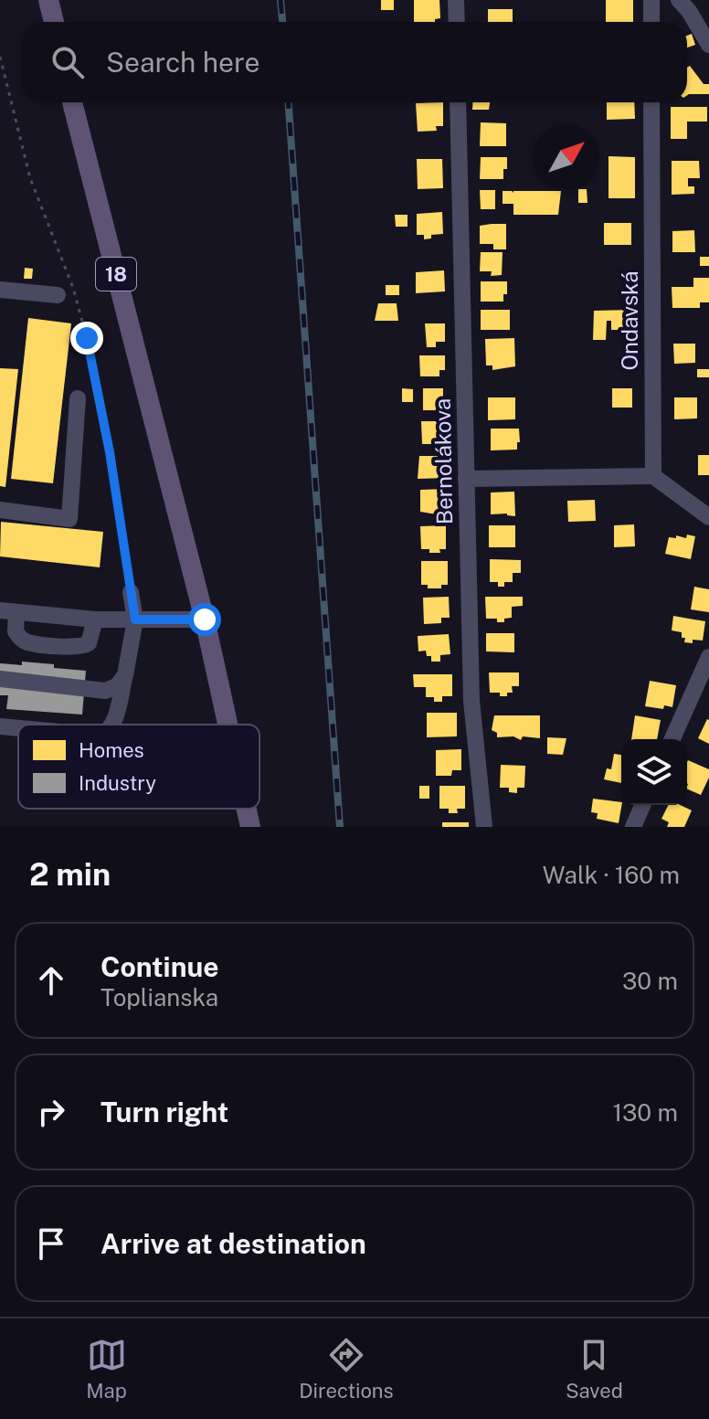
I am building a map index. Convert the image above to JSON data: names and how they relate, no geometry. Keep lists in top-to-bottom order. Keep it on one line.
{"streets":{"main road":["18"],"street":["Ondavská","Bernolákova"]},"legend":["Homes","Industry"],"north":"top right","page":{"search":"Search here","heading":["2 min","Walk · 160 m"],"list":[["Continue","Toplianska","30 m"],["Turn right","130 m"],"Arrive at destination"],"nav":["Map","Directions","Saved"]}}
